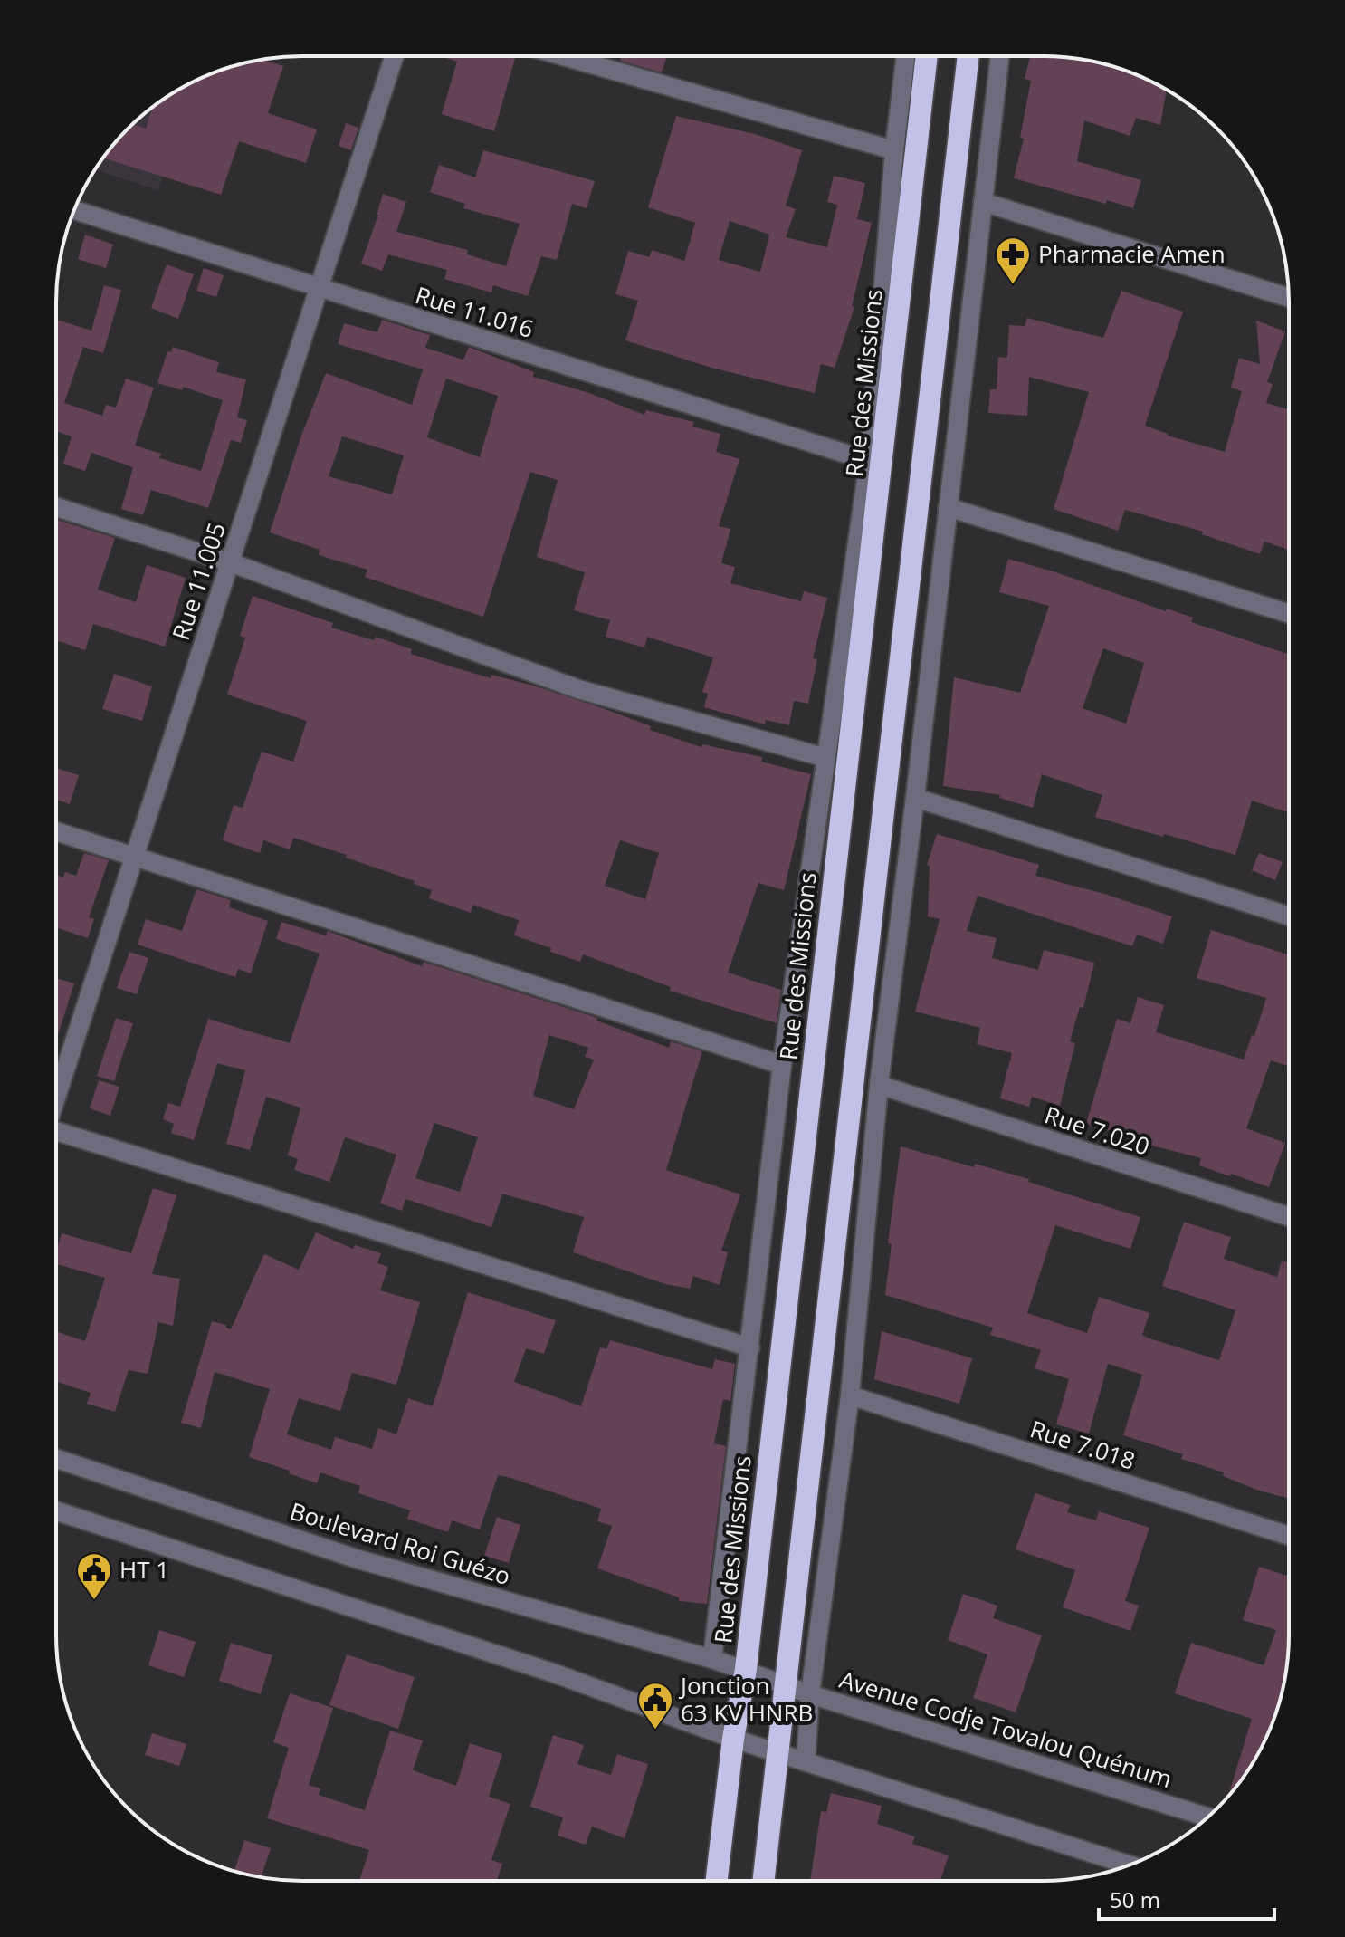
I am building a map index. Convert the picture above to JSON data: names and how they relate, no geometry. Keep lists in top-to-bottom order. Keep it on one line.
{"streets":{"highway":["Rue des Missions"],"street":["Rue 11.016","Rue 11.005","Rue 7.020","Rue 7.018","Boulevard Roi Guézo","Avenue Codje Tovalou Quénum"]},"crossings":[["Rue 11.016","Rue 11.005"],["Rue des Missions","Boulevard Roi Guézo"],["Rue des Missions","Avenue Codje Tovalou Quénum"],["Boulevard Roi Guézo","Avenue Codje Tovalou Quénum"]],"places":{"pharmacy":["Pharmacie Amen"],"public building":["HT 1","Jonction 63 KV HNRB"]},"scale_bar":"50 m"}
